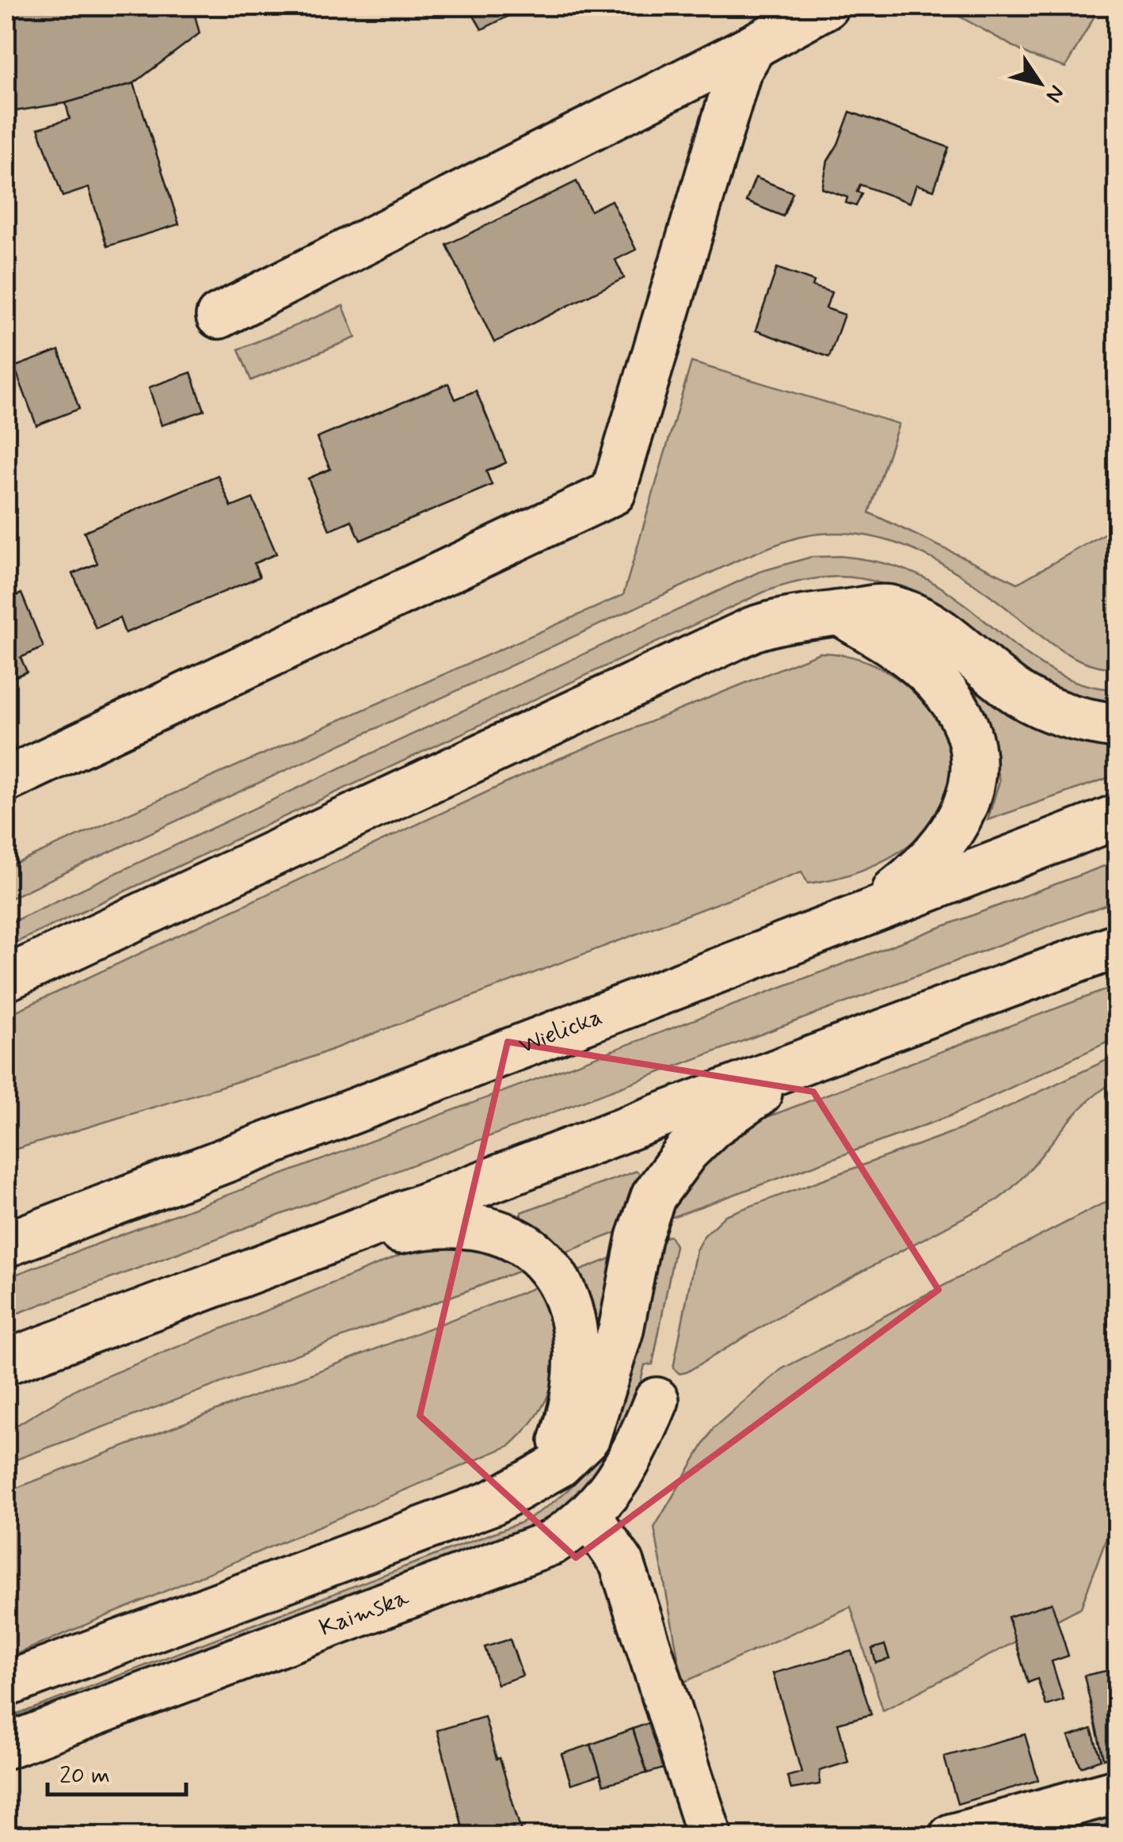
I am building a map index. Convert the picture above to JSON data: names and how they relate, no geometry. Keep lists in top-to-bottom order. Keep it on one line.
{"streets":{"main road":["Wielicka","Kaimska"]},"scale_bar":"20 m","north":"bottom right"}
